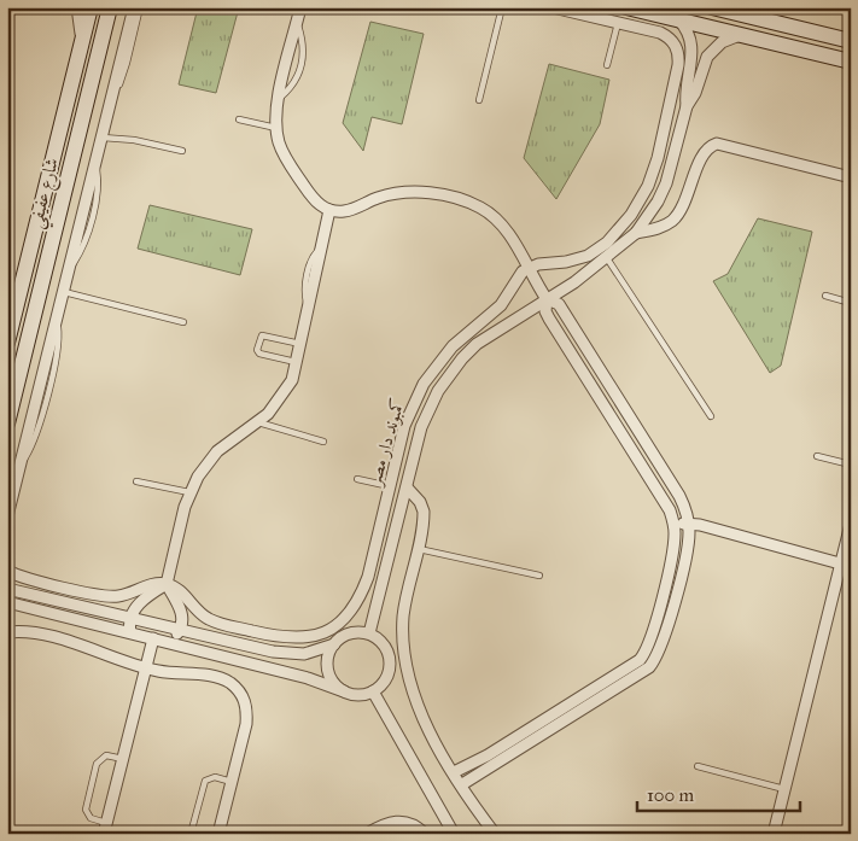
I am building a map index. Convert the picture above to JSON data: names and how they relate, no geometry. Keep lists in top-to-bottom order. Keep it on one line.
{"streets":{"street":["شارع عفيفي","كمبوند دار مصر"]},"scale_bar":"100 m"}
